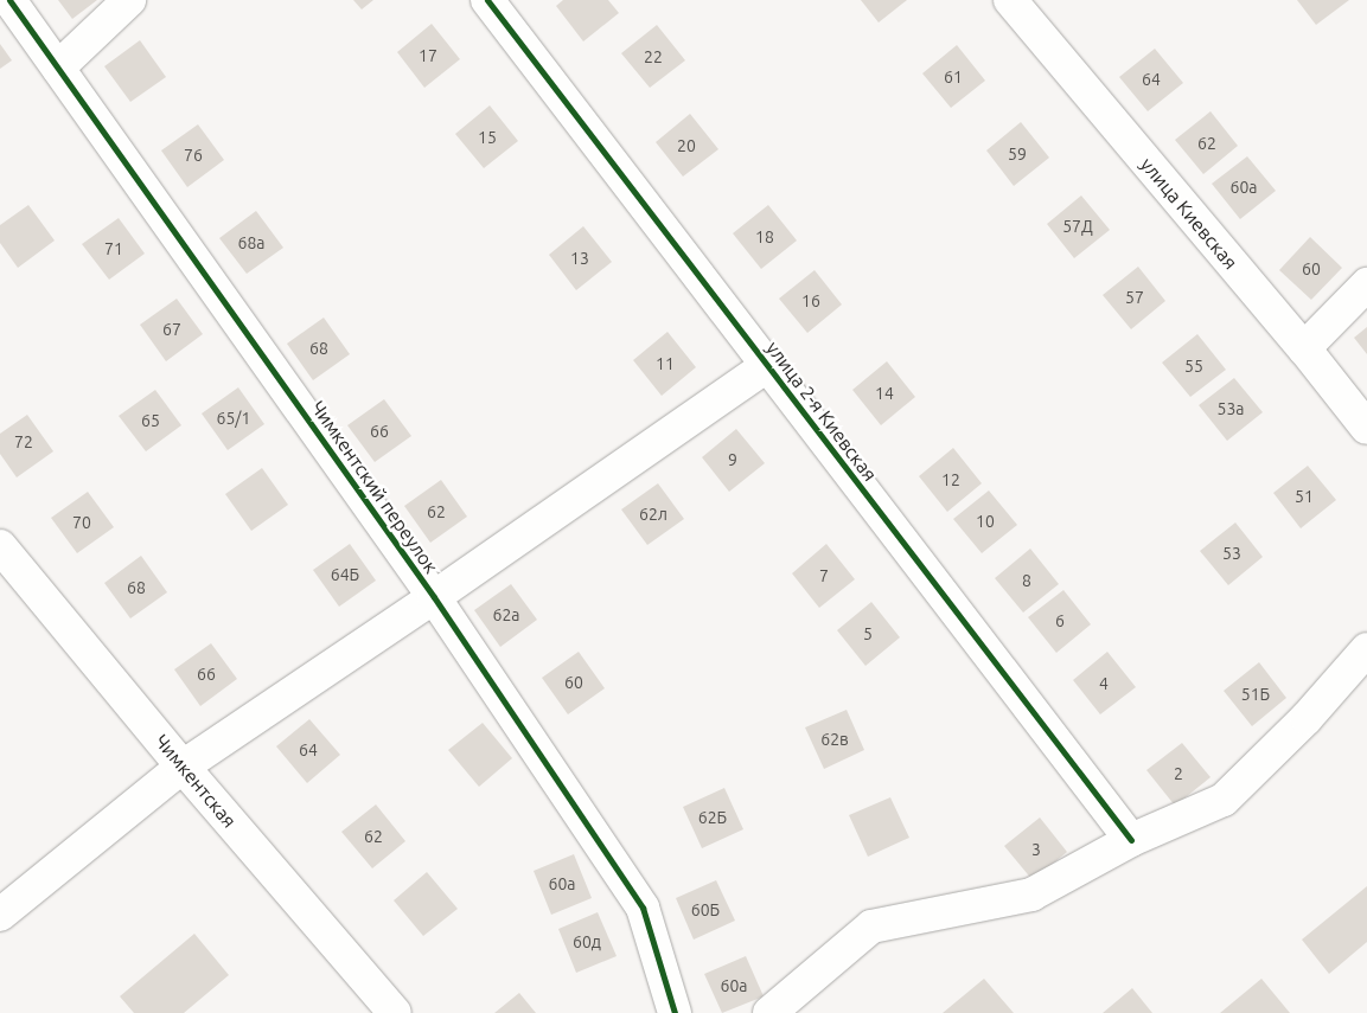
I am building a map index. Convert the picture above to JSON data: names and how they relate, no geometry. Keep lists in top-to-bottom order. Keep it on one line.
{"streets":{"street":["улица Киевская","улица 2-я Киевская","Чимкентский переулок","Чимкентская"]},"crossings":[["улица 2-я Киевская","Чимкентский переулок"],["Чимкентский переулок","Чимкентская"]],"house_numbers":["17","22","61","64","15","62","20","59","76","60а","57Д","18","68а","71","13","60","57","16","67","68","11","55","14","53а","65/1","65","66","72","9","12","51","62","62л","10","70","53","64Б","7","8","68","62а","6","5","66","60","4","51Б","62в","64","2","62Б","62","3","60а","60Б","60д","60а"]}
